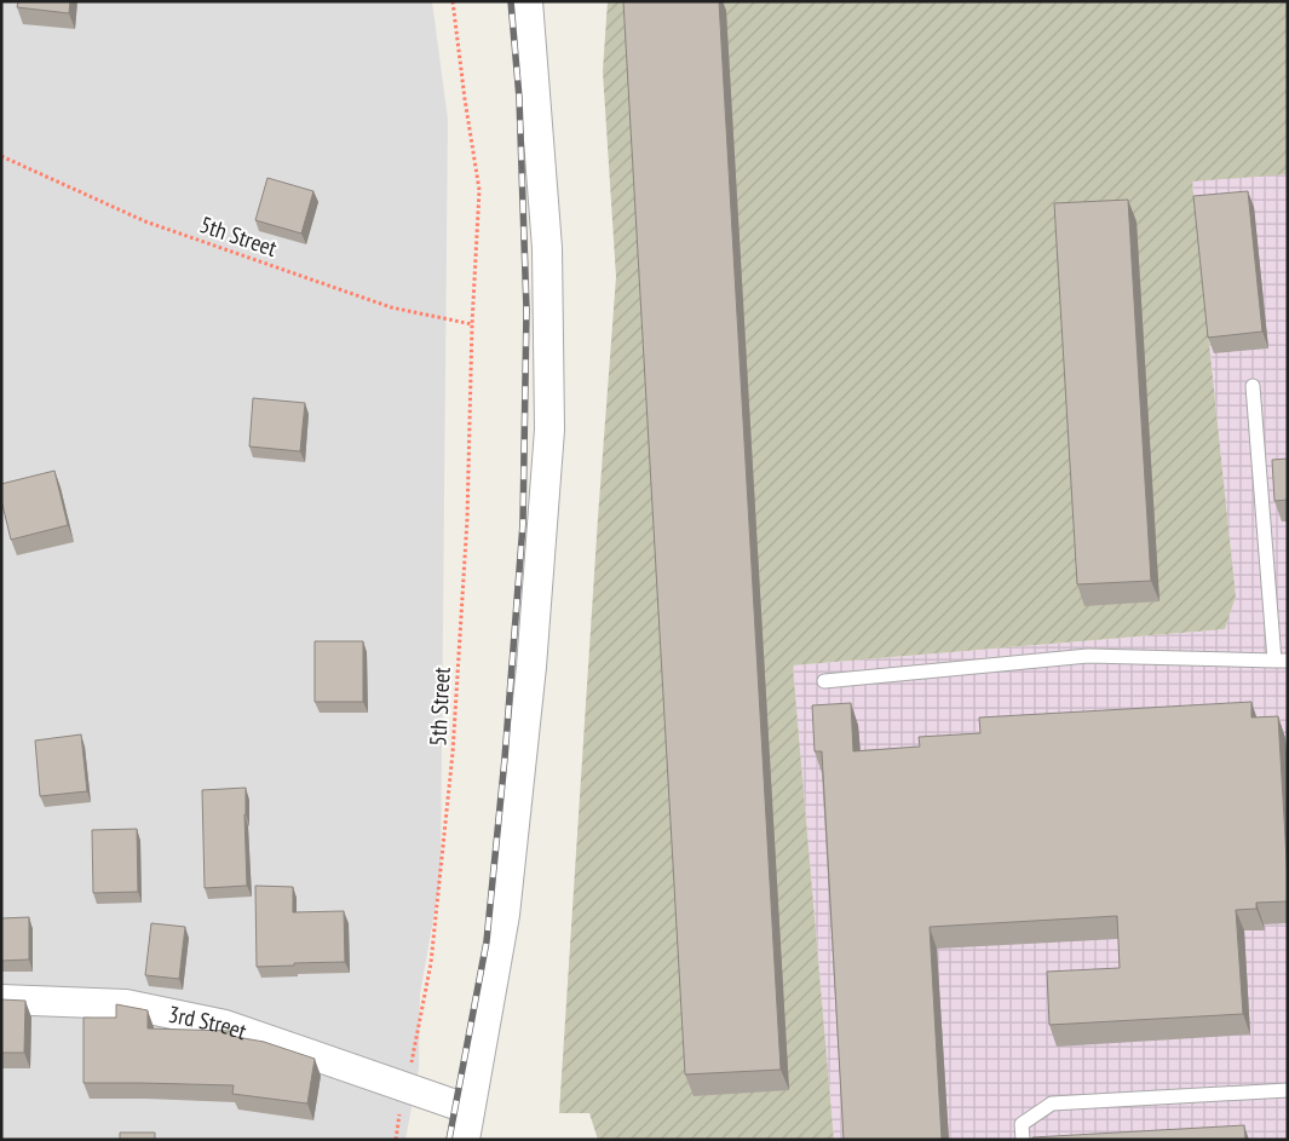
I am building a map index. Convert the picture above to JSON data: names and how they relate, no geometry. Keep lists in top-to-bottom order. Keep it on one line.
{"streets":{"street":["3rd Street"],"path":["5th Street"]},"crossings":[["5th Street","3rd Street"]]}
